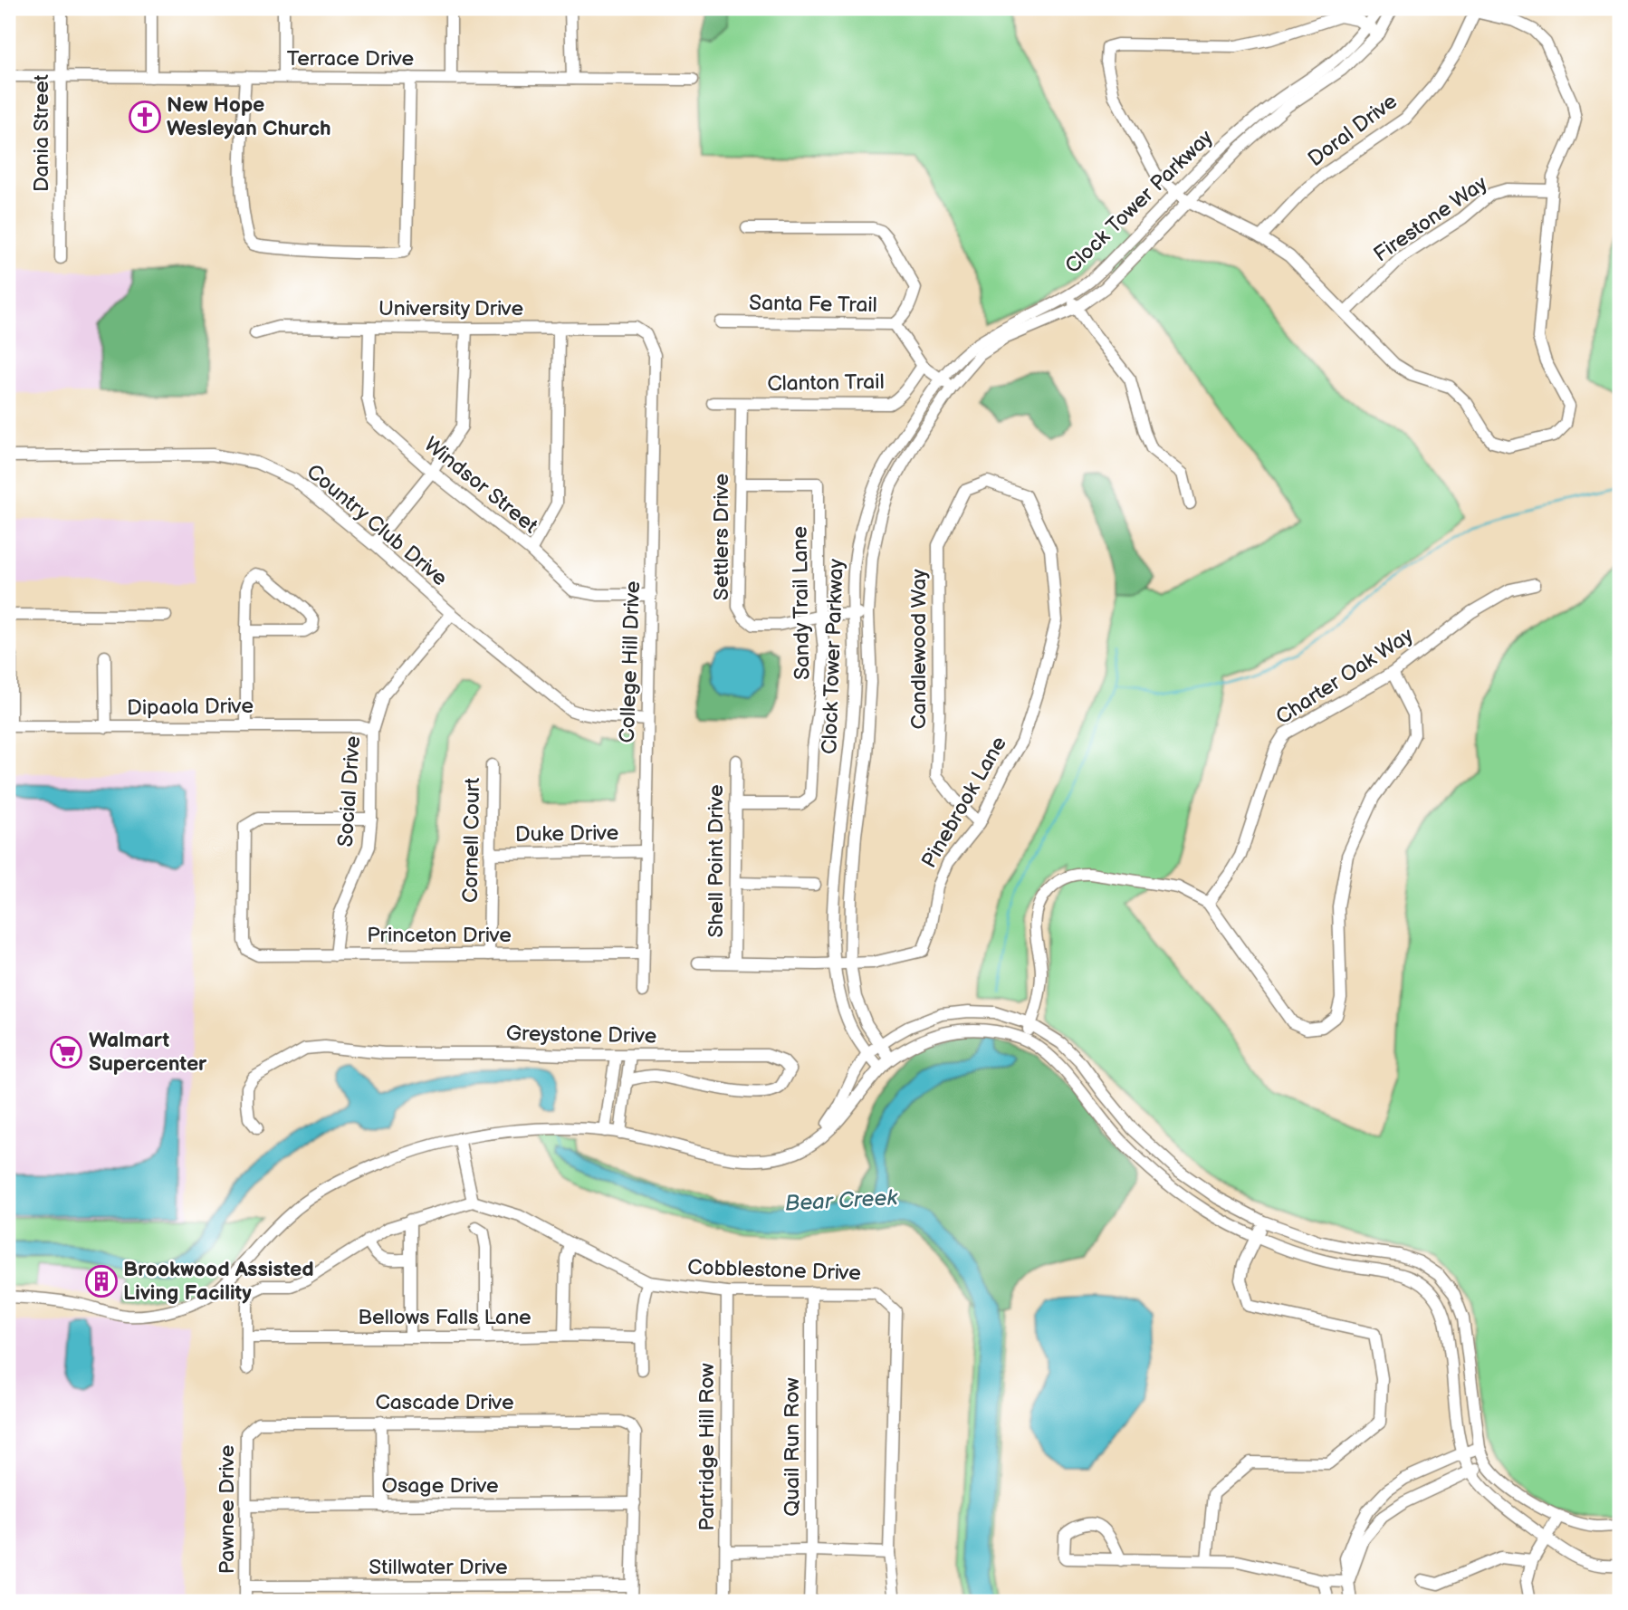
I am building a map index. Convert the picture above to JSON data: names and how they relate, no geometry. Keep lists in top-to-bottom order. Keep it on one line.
{"streets":{"street":["Terrace Drive","Doral Drive","Dania Street","Clock Tower Parkway","Firestone Way","Santa Fe Trail","University Drive","Clanton Trail","Windsor Street","Country Club Drive","Settlers Drive","Sandy Trail Lane","Candlewood Way","College Hill Drive","Charter Oak Way","Dipaola Drive","Social Drive","Pinebrook Lane","Duke Drive","Cornell Court","Shell Point Drive","Princeton Drive","Greystone Drive","Cobblestone Drive","Bellows Falls Lane","Cascade Drive","Partridge Hill Row","Quail Run Row","Osage Drive","Pawnee Drive","Stillwater Drive"]},"crossings":[["Terrace Drive","Dania Street"],["Clock Tower Parkway","Santa Fe Trail"],["Clock Tower Parkway","Settlers Drive"],["Clock Tower Parkway","Pinebrook Lane"],["Santa Fe Trail","Clanton Trail"],["University Drive","Windsor Street"],["University Drive","College Hill Drive"],["Clanton Trail","Settlers Drive"],["Windsor Street","College Hill Drive"],["Country Club Drive","College Hill Drive"],["Country Club Drive","Social Drive"],["Settlers Drive","Sandy Trail Lane"],["Sandy Trail Lane","Shell Point Drive"],["Candlewood Way","Pinebrook Lane"],["College Hill Drive","Duke Drive"],["College Hill Drive","Princeton Drive"],["Dipaola Drive","Social Drive"],["Social Drive","Princeton Drive"],["Duke Drive","Cornell Court"],["Cornell Court","Princeton Drive"],["Cobblestone Drive","Partridge Hill Row"],["Cobblestone Drive","Quail Run Row"],["Cascade Drive","Osage Drive"],["Cascade Drive","Pawnee Drive"],["Osage Drive","Pawnee Drive"],["Pawnee Drive","Stillwater Drive"]],"water":["Bear Creek"],"places":{"church":["New Hope Wesleyan Church"],"supermarket":["Walmart Supercenter"],"building":["Brookwood Assisted Living Facility"]}}
